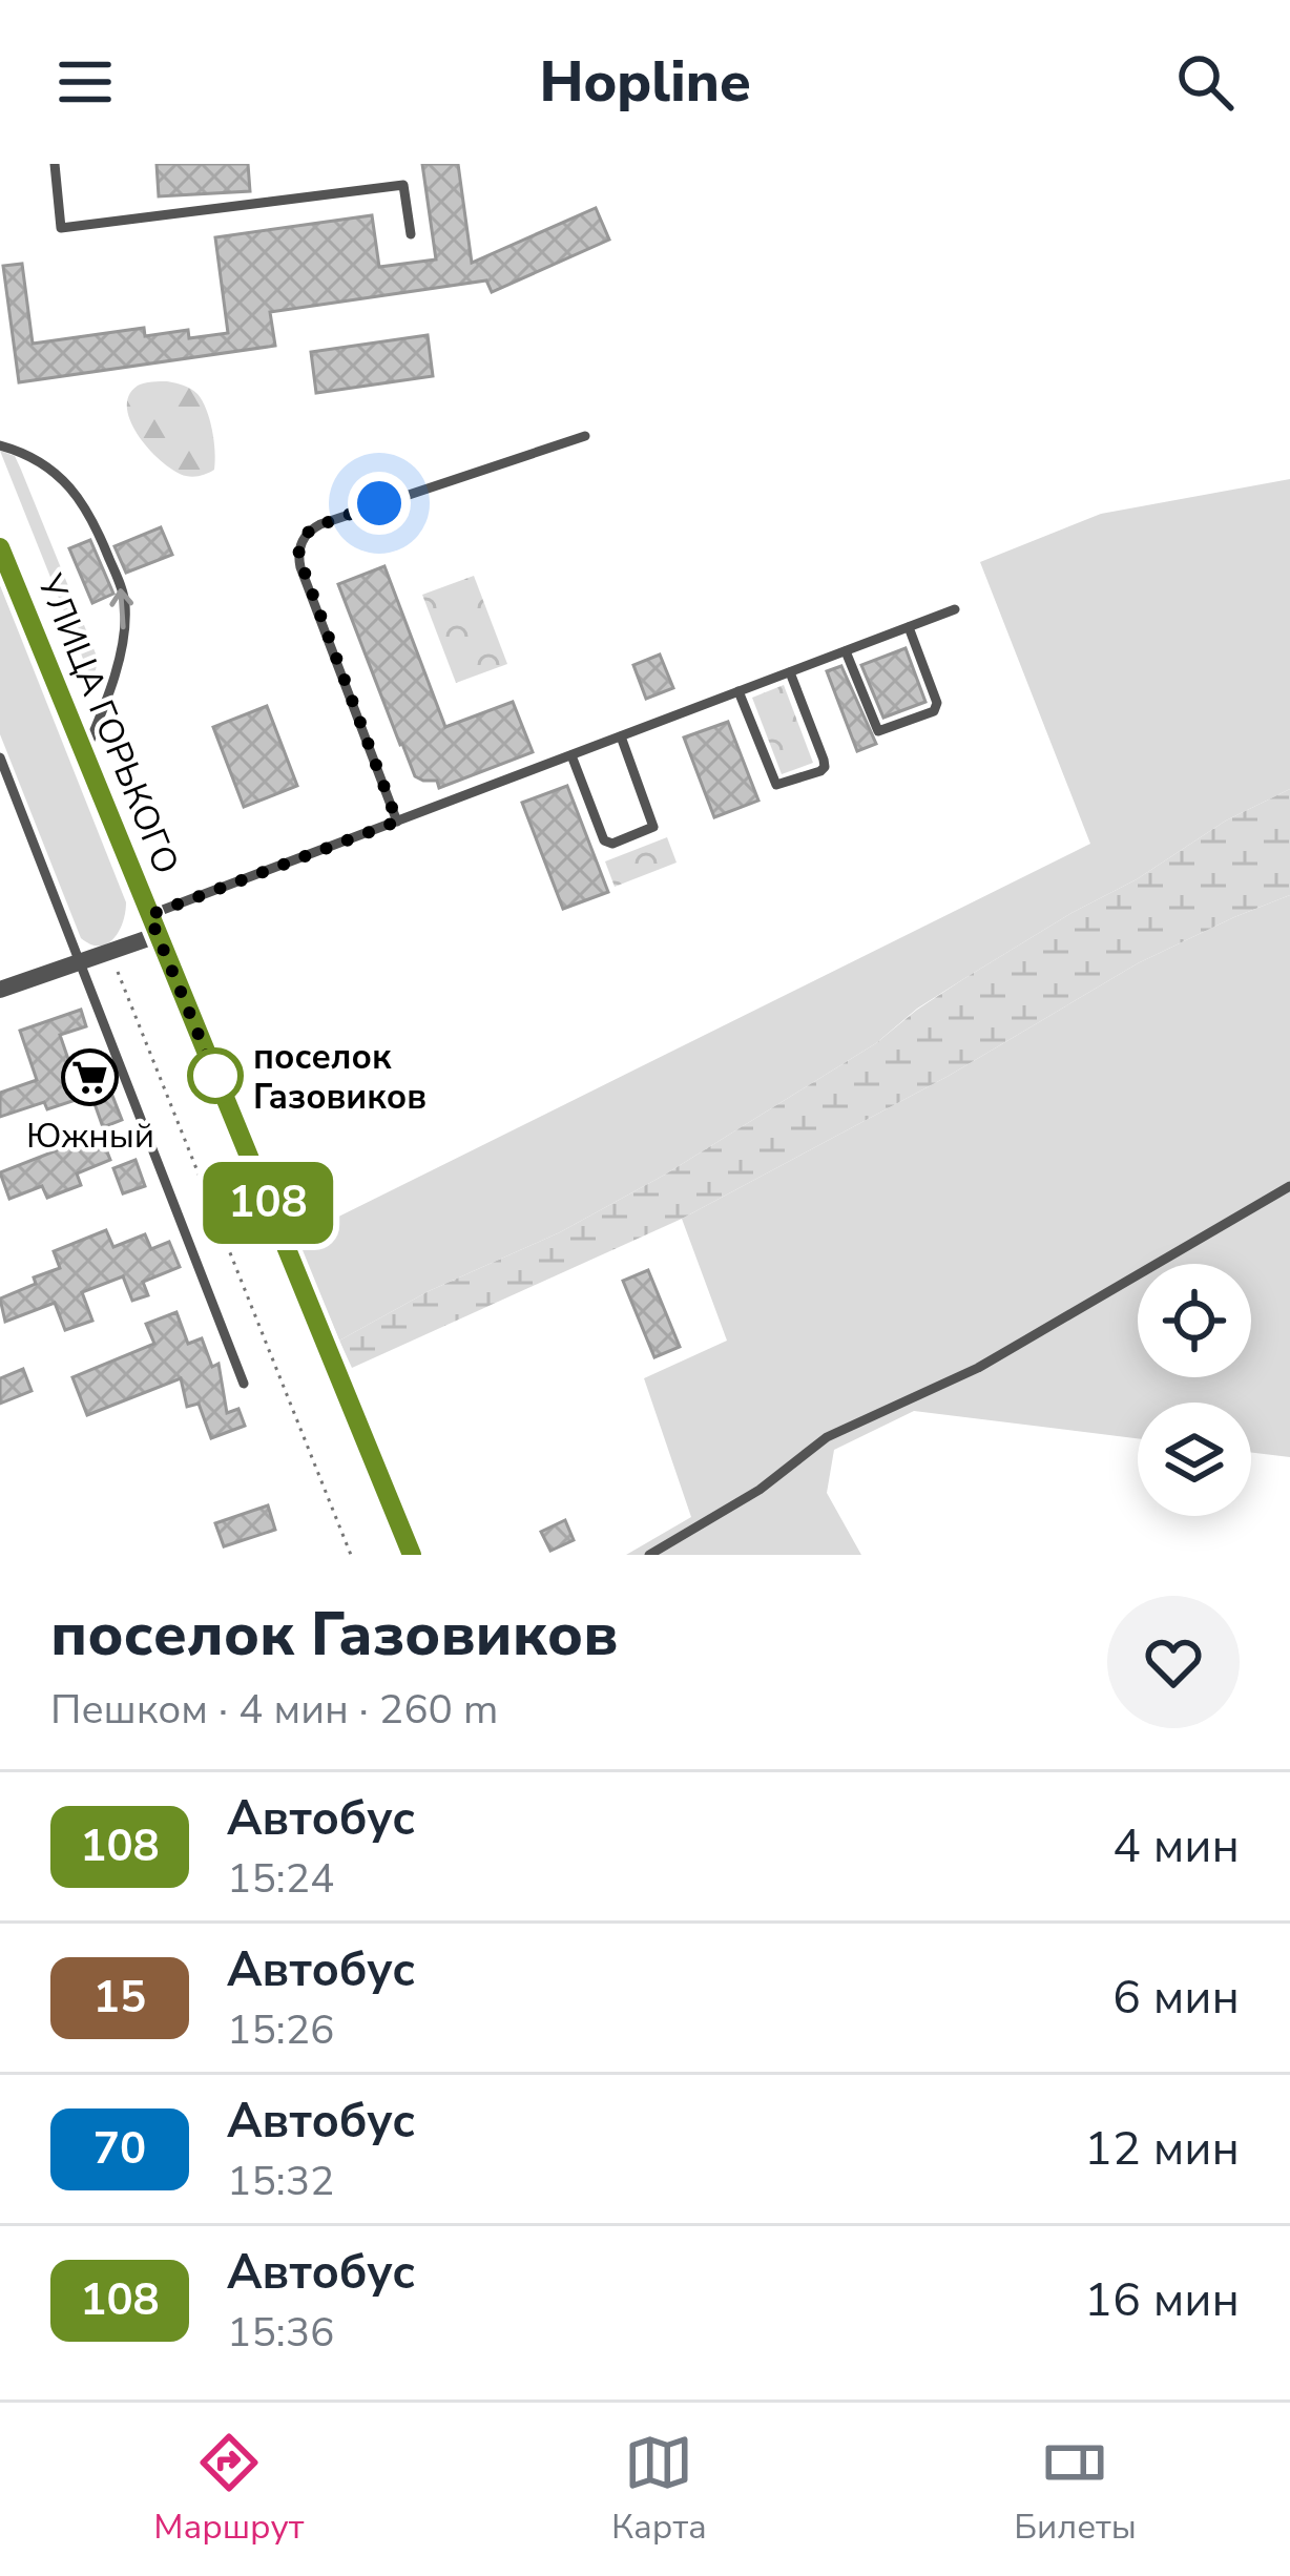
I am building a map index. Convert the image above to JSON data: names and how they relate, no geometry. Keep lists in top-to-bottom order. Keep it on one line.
{"streets":{"main road":["УЛИЦА ГОРЬКОГО"]},"places":{"other":["поселок Газовиков"],"supermarket":["Южный"]},"lines":["bus line 108"],"page":{"header":"Hopline","on_map":"108","heading":["поселок Газовиков","Пешком · 4 мин · 260 m"],"list":[{"mark":"108","name":"Автобус","note":"15:24","value":"4 мин"},{"mark":"15","name":"Автобус","note":"15:26","value":"6 мин"},{"mark":"70","name":"Автобус","note":"15:32","value":"12 мин"},{"mark":"108","name":"Автобус","note":"15:36","value":"16 мин"}],"tabs":["Маршрут","Карта","Билеты"]}}
